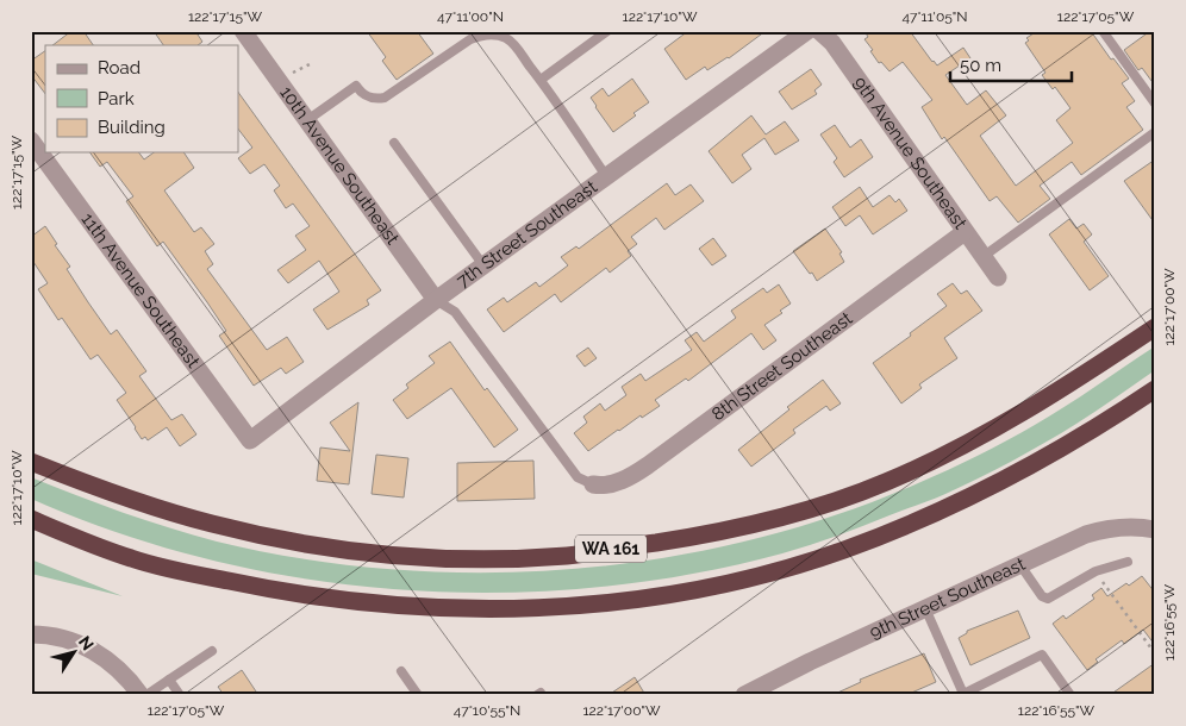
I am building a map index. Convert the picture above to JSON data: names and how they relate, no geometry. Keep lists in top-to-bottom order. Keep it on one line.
{"streets":{"highway":["WA 161"],"street":["9th Avenue Southeast","10th Avenue Southeast","7th Street Southeast","11th Avenue Southeast","8th Street Southeast","9th Street Southeast"]},"crossings":[["9th Avenue Southeast","8th Street Southeast"],["10th Avenue Southeast","7th Street Southeast"],["7th Street Southeast","11th Avenue Southeast"]],"legend":["Road","Park","Building"],"scale_bar":"50 m","north":"top right","coordinates":["122°17'15\"W","47°11'00\"N","122°17'10\"W","47°11'05\"N","122°17'05\"W","122°17'00\"W","122°16'55\"W","47°10'55\"N"]}
